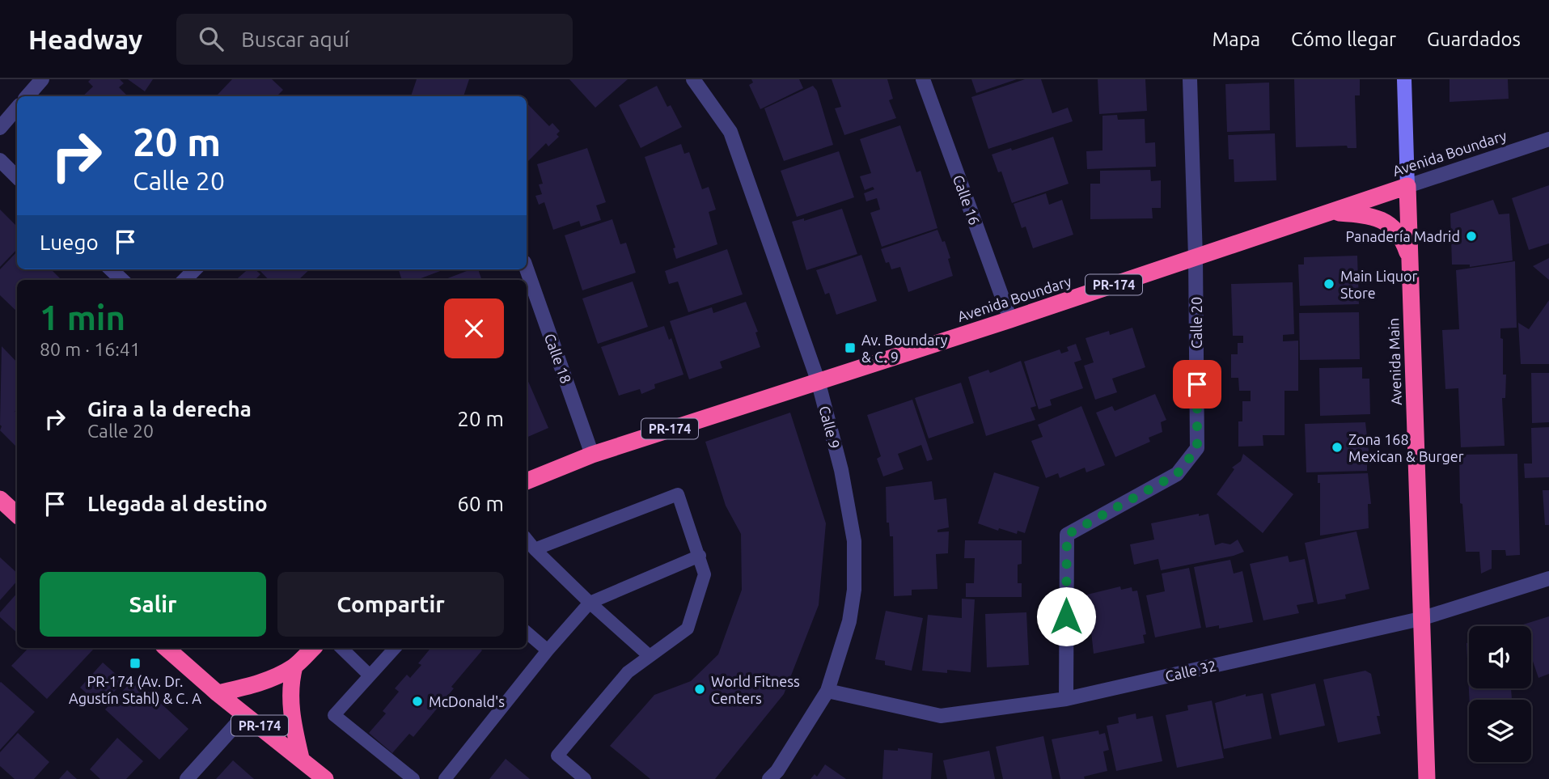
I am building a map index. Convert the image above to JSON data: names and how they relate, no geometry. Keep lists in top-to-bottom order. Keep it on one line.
{"streets":{"highway":["Avenida Boundary","PR-174","Avenida Main"],"street":["Calle 16","Calle 20","Calle 18","Calle 9","Calle 32"]},"crossings":[["Avenida Boundary","Calle 16"],["Avenida Boundary","Calle 20"],["Avenida Boundary","Calle 18"],["Avenida Boundary","Avenida Main"],["Avenida Boundary","Calle 9"],["Calle 20","Calle 32"],["Avenida Main","Calle 32"],["Calle 9","Calle 32"]],"places":{"other":["Panadería Madrid","Main Liquor Store","Zona 168 Mexican & Burger","World Fitness Centers","McDonald's"],"transit":["Av. Boundary & C. 9","PR-174 (Av. Dr. Agustín Stahl) & C. A"]},"page":{"header":"Headway","search":"Buscar aquí","nav":["Mapa","Cómo llegar","Guardados"],"turn":["20 m","Calle 20"],"then":"Luego","heading":["1 min","80 m · 16:41"],"list":[{"name":"Gira a la derecha","note":"Calle 20","value":"20 m"},{"name":"Llegada al destino","value":"60 m"}],"buttons":["Salir","Compartir"]}}
